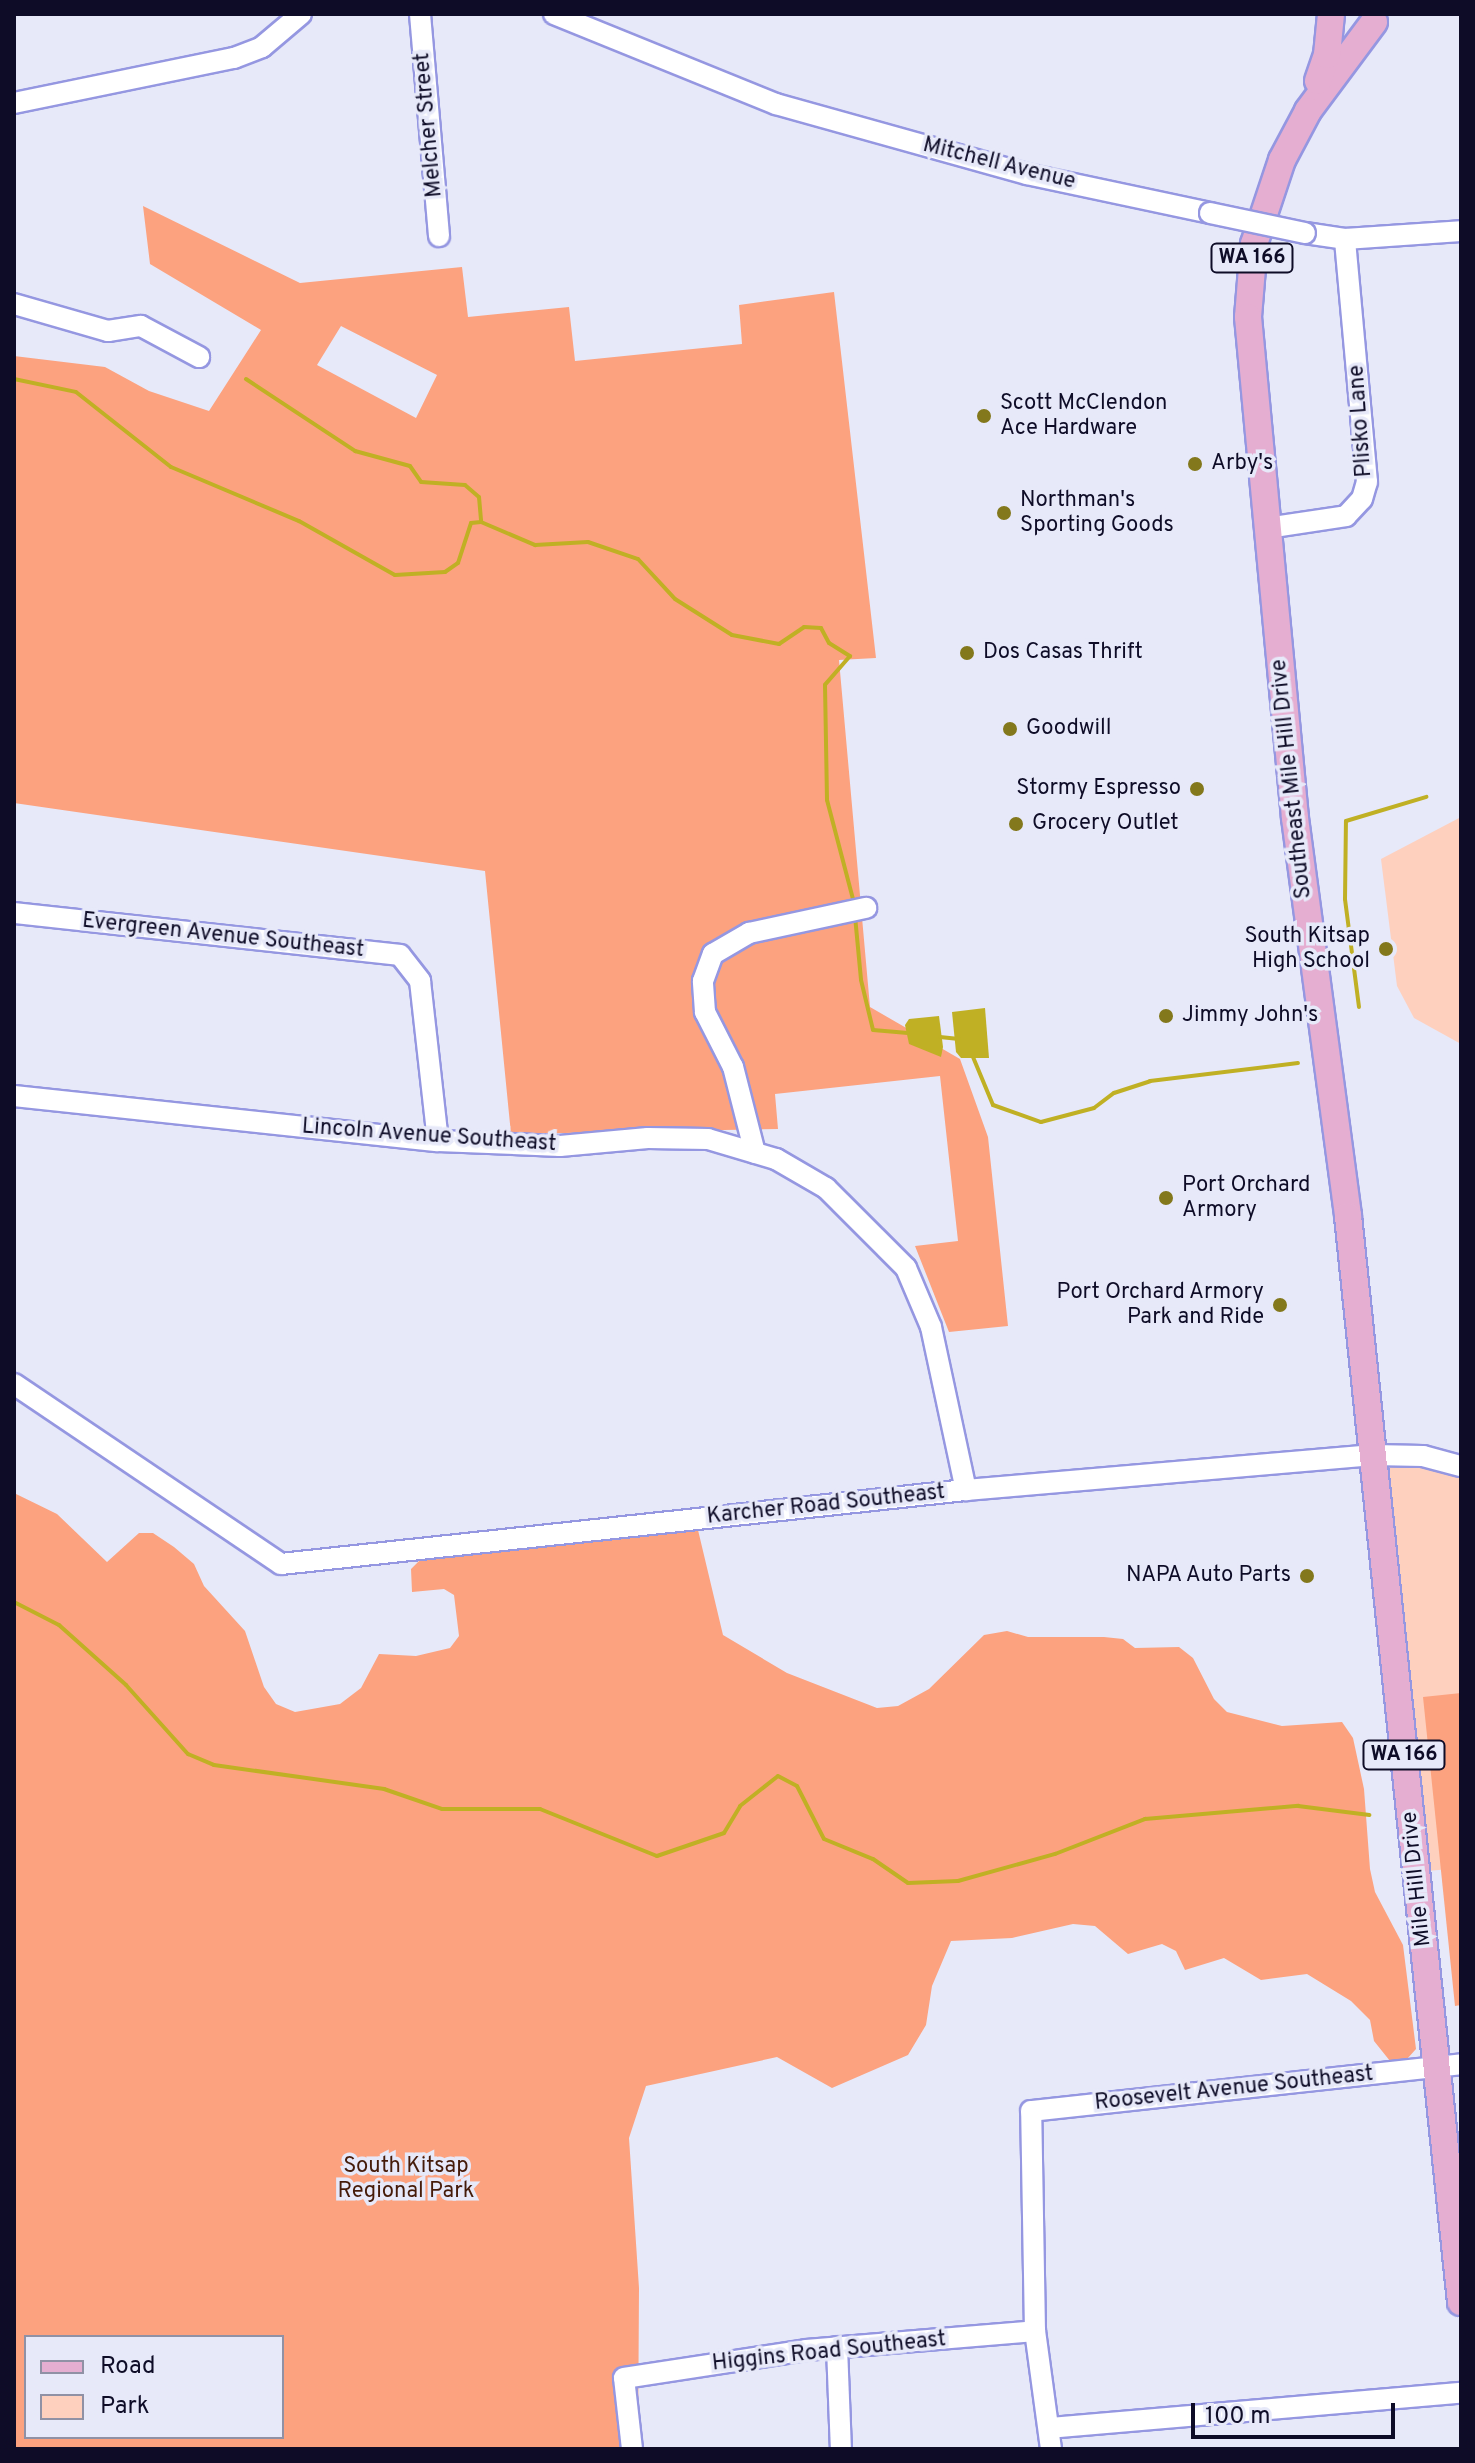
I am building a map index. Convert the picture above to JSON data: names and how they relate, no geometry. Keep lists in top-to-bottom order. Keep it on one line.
{"streets":{"main road":["WA 166","Southeast Mile Hill Drive","Mile Hill Drive"],"street":["Melcher Street","Mitchell Avenue","Plisko Lane","Evergreen Avenue Southeast","Lincoln Avenue Southeast","Karcher Road Southeast","Roosevelt Avenue Southeast","Higgins Road Southeast"]},"crossings":[["Mitchell Avenue","Plisko Lane"],["Plisko Lane","Southeast Mile Hill Drive"],["Southeast Mile Hill Drive","Karcher Road Southeast"],["Southeast Mile Hill Drive","Mile Hill Drive"],["Evergreen Avenue Southeast","Lincoln Avenue Southeast"],["Lincoln Avenue Southeast","Karcher Road Southeast"],["Karcher Road Southeast","Mile Hill Drive"],["Mile Hill Drive","Roosevelt Avenue Southeast"],["Roosevelt Avenue Southeast","Higgins Road Southeast"]],"parks":["South Kitsap Regional Park"],"places":["Scott McClendon Ace Hardware","Arby's","Northman's Sporting Goods","Dos Casas Thrift","Goodwill","Stormy Espresso","Grocery Outlet","South Kitsap High School","Jimmy John's","Port Orchard Armory","Port Orchard Armory Park and Ride","NAPA Auto Parts"],"legend":["Road","Park"],"scale_bar":"100 m"}
